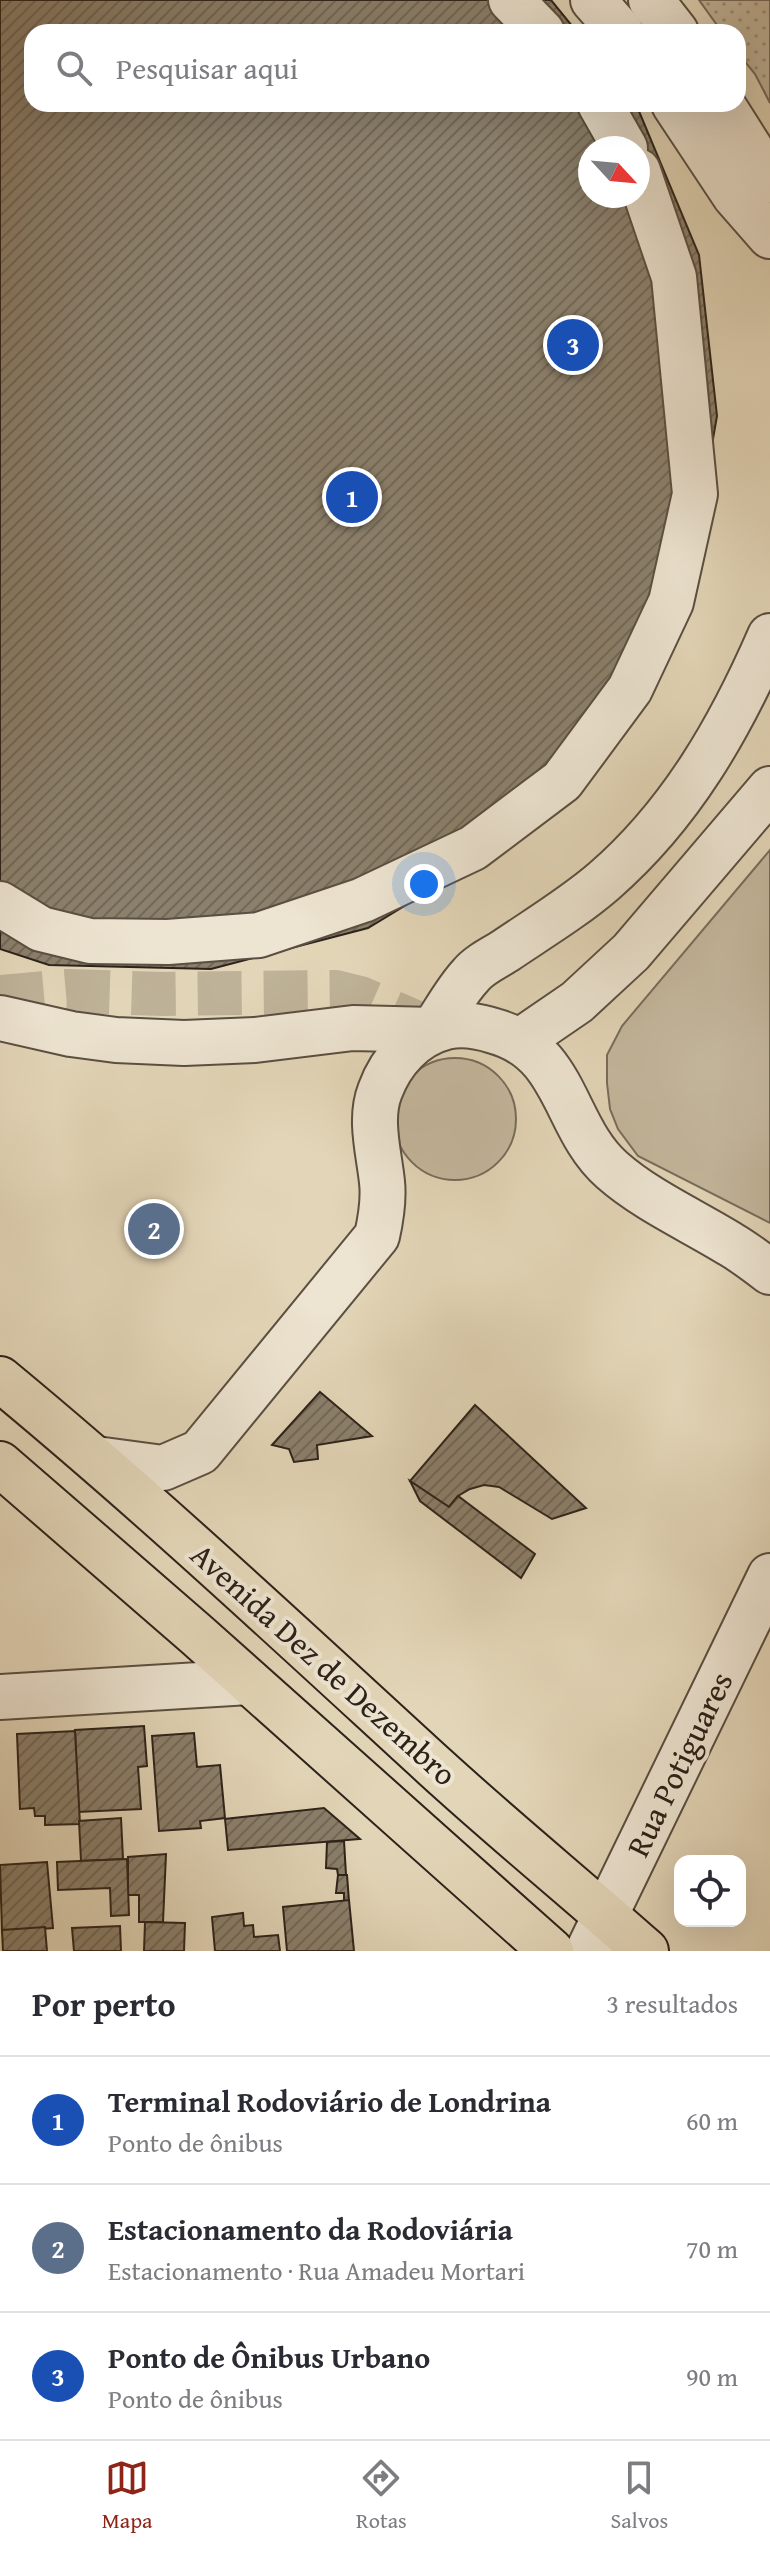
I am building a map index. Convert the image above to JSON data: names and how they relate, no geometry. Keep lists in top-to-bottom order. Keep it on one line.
{"streets":{"highway":["Avenida Dez de Dezembro"],"street":["Rua Potiguares"]},"crossings":[["Avenida Dez de Dezembro","Rua Potiguares"]],"north":"bottom right","page":{"search":"Pesquisar aqui","pins":["3","1","2"],"heading":["Por perto","3 resultados"],"list":[{"mark":"1","name":"Terminal Rodoviário de Londrina","note":"Ponto de ônibus","value":"60 m"},{"mark":"2","name":"Estacionamento da Rodoviária","note":"Estacionamento · Rua Amadeu Mortari","value":"70 m"},{"mark":"3","name":"Ponto de Ônibus Urbano","note":"Ponto de ônibus","value":"90 m"}],"nav":["Mapa","Rotas","Salvos"]}}
